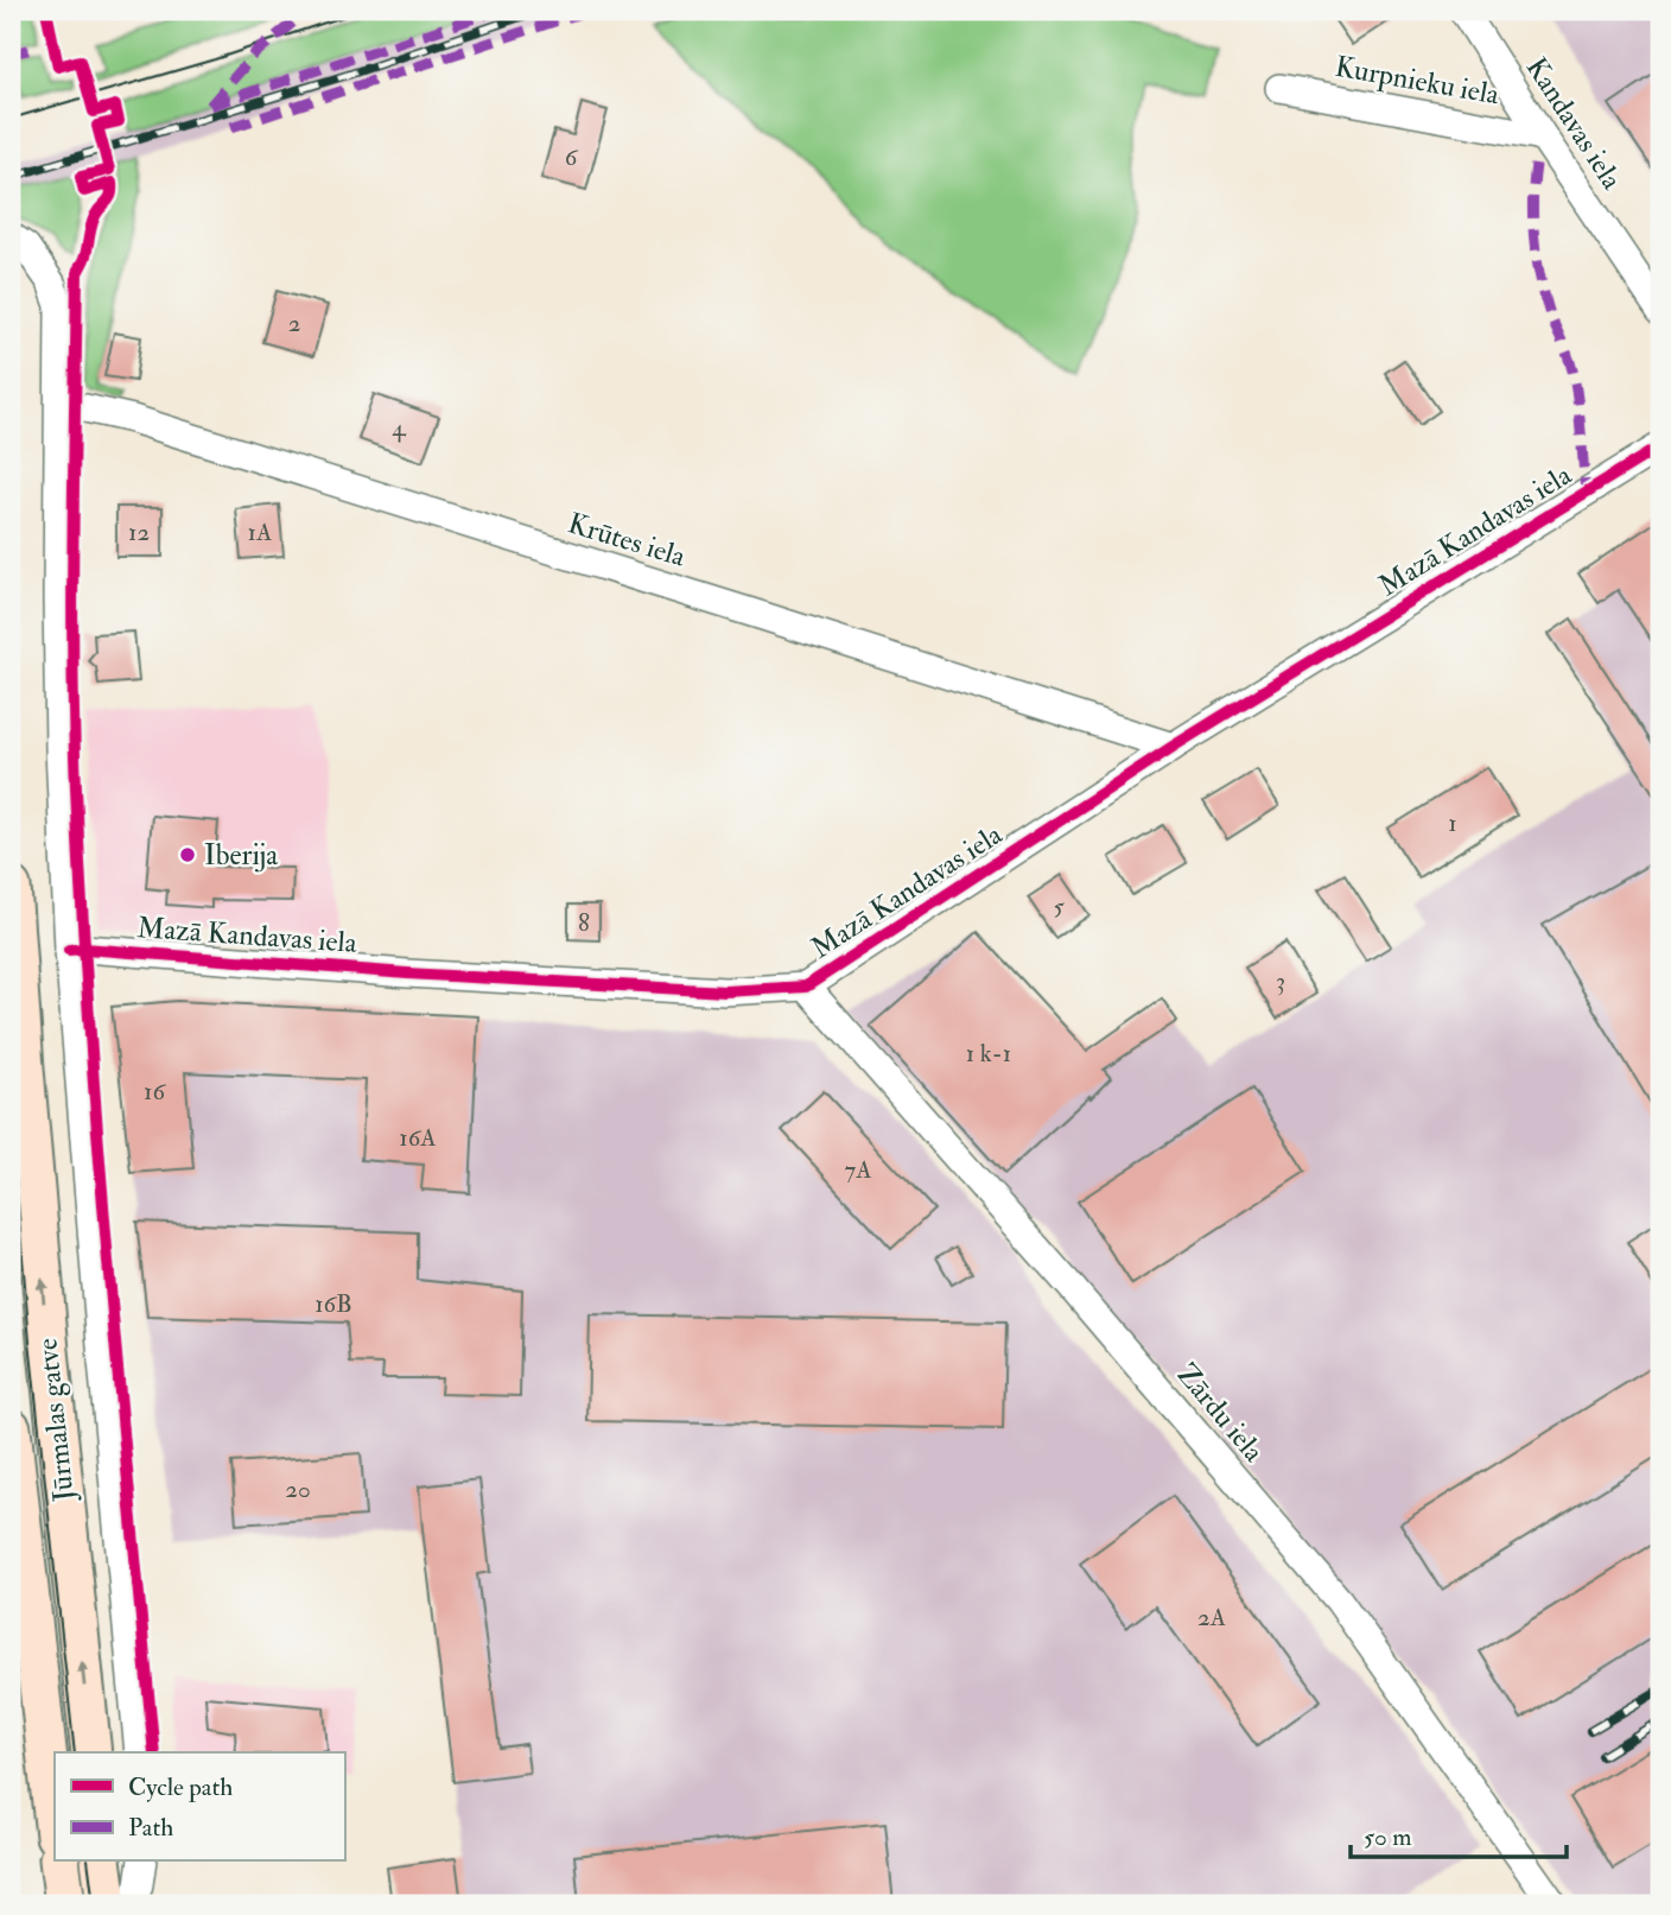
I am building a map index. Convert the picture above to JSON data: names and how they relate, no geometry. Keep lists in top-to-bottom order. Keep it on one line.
{"streets":{"main road":["Jūrmalas gatve"],"street":["Kurpnieku iela","Kandavas iela","Mazā Kandavas iela","Krūtes iela","Zārdu iela"]},"crossings":[["Kurpnieku iela","Kandavas iela"],["Mazā Kandavas iela","Krūtes iela"],["Mazā Kandavas iela","Zārdu iela"],["Mazā Kandavas iela","Jūrmalas gatve"],["Krūtes iela","Jūrmalas gatve"]],"places":["Iberija"],"house_numbers":["6","2","4","12","1A","1","5","8","3","1 k-1","16","16A","7A","16B","20","2A"],"legend":["Cycle path","Path"],"scale_bar":"50 m"}
